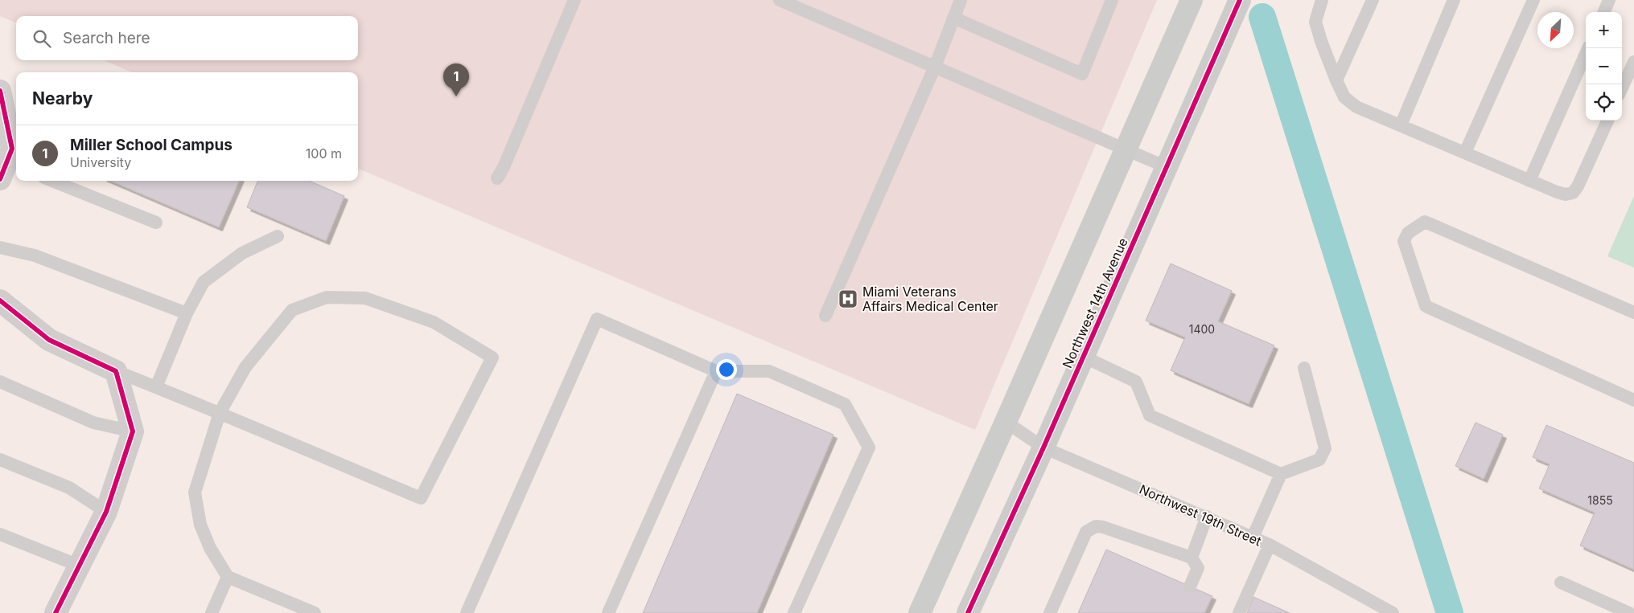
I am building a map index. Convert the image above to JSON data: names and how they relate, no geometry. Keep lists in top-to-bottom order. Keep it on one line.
{"streets":{"street":["Northwest 14th Avenue"],"lane":["Northwest 19th Street"]},"crossings":[["Northwest 14th Avenue","Northwest 19th Street"]],"places":{"hospital":["Miami Veterans Affairs Medical Center"]},"house_numbers":["1400","1855"],"north":"bottom left","page":{"map_buttons":["+","−"],"search":"Search here","pins":"1","heading":"Nearby","list":[{"mark":"1","name":"Miller School Campus","note":"University","value":"100 m"}]}}
